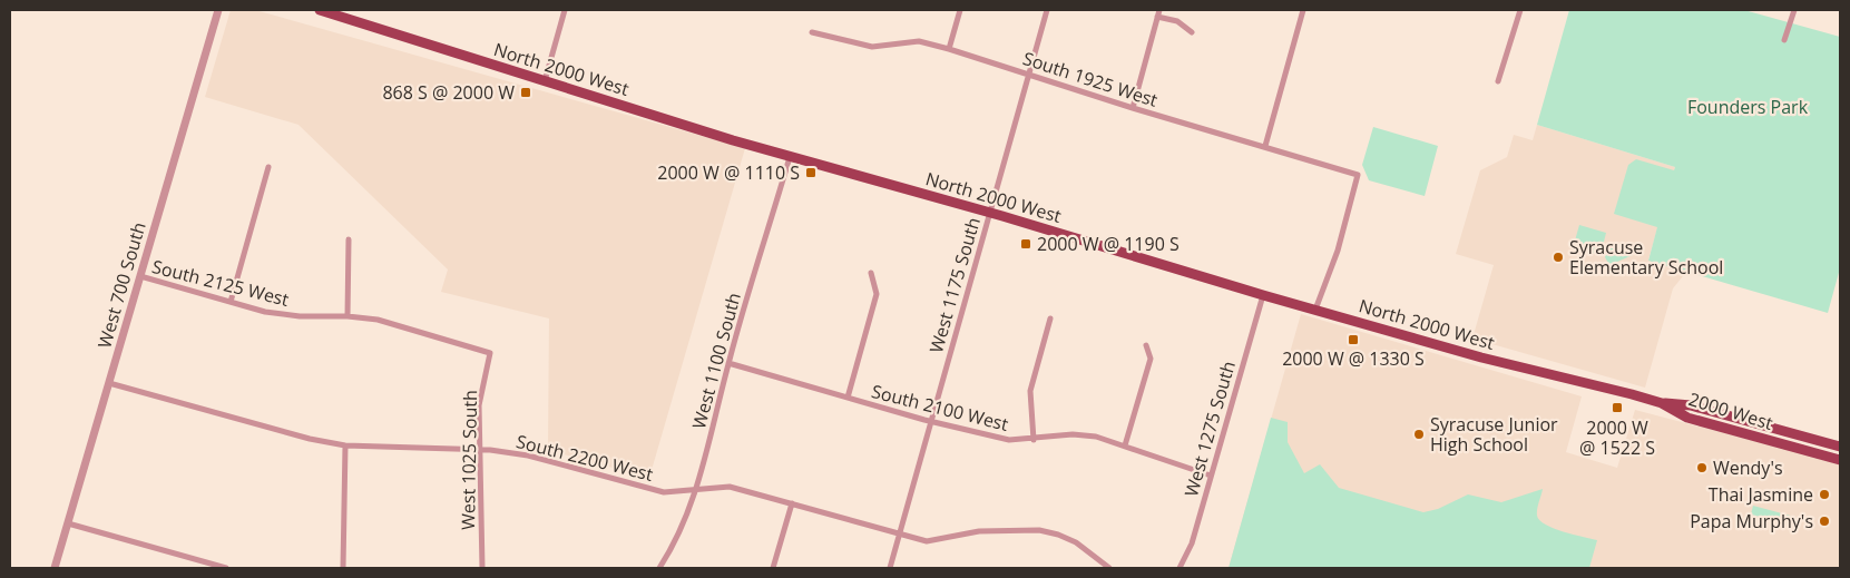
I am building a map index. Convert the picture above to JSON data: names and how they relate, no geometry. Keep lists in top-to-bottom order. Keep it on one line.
{"streets":{"main road":["North 2000 West","2000 West"],"street":["South 1925 West","South 2125 West","West 700 South","West 1175 South","West 1100 South","South 2100 West","West 1275 South","South 2200 West","West 1025 South"]},"crossings":[["North 2000 West","South 1925 West"],["North 2000 West","West 1175 South"],["North 2000 West","West 1100 South"],["North 2000 West","2000 West"],["North 2000 West","West 1275 South"],["South 1925 West","West 1175 South"],["South 2125 West","West 700 South"],["South 2125 West","West 1025 South"],["West 700 South","South 2200 West"],["West 1175 South","South 2100 West"],["West 1175 South","South 2200 West"],["West 1100 South","South 2100 West"],["West 1100 South","South 2200 West"],["South 2100 West","West 1275 South"],["South 2200 West","West 1025 South"]],"parks":["Founders Park"],"places":{"transit":["868 S @ 2000 W","2000 W @ 1110 S","2000 W @ 1190 S","2000 W @ 1330 S","2000 W @ 1522 S"],"other":["Syracuse Elementary School","Syracuse Junior High School","Wendy's","Thai Jasmine","Papa Murphy's"]}}
